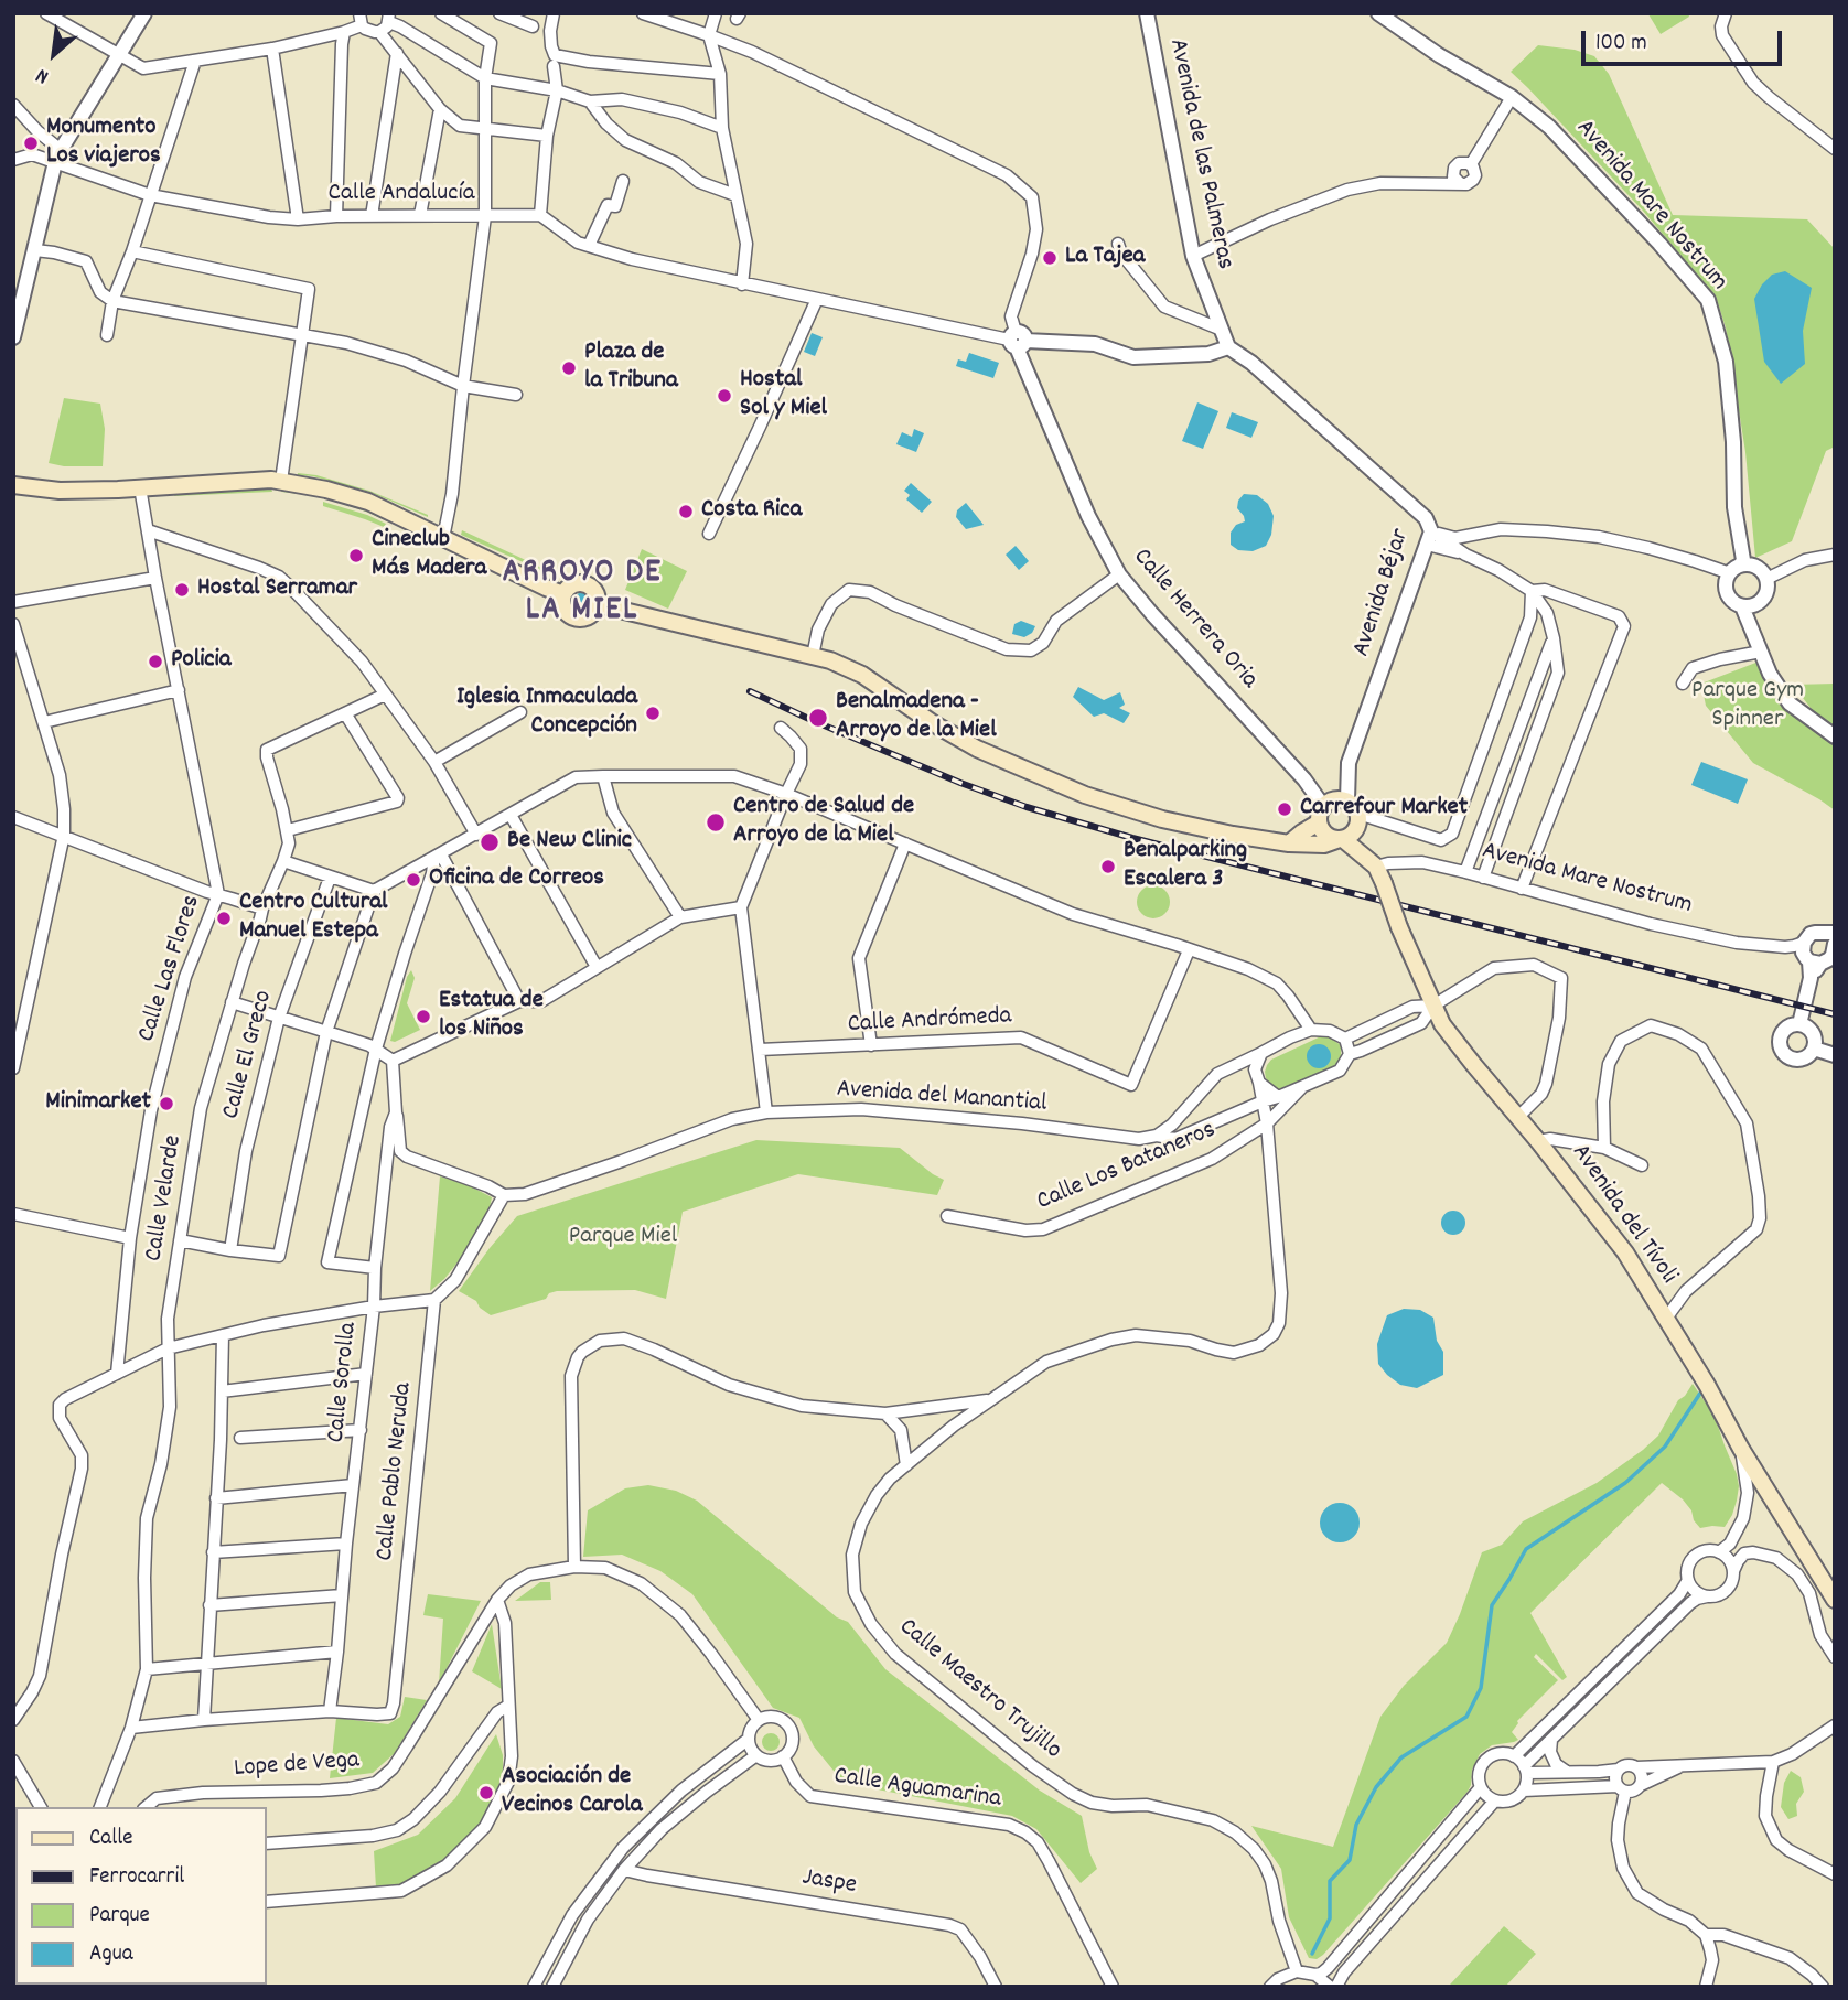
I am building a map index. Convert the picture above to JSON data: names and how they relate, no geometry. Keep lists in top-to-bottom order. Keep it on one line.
{"streets":{"main road":["Avenida del Tívoli"],"street":["Avenida de las Palmeras","Calle Andalucía","Avenida Mare Nostrum","Avenida Béjar","Calle Herrera Oria","Calle Las Flores","Calle Andrómeda","Calle El Greco","Avenida del Manantial","Calle Los Bataneros","Calle Velarde","Calle Sorolla","Calle Pablo Neruda","Calle Maestro Trujillo","Lope de Vega","Calle Aguamarina","Jaspe"]},"crossings":[["Avenida de las Palmeras","Avenida Béjar"],["Avenida Mare Nostrum","Avenida del Tívoli"],["Avenida Béjar","Calle Herrera Oria"],["Avenida del Manantial","Calle Los Bataneros"],["Avenida del Manantial","Avenida del Tívoli"],["Avenida del Manantial","Calle Maestro Trujillo"],["Calle Los Bataneros","Calle Maestro Trujillo"],["Calle Sorolla","Calle Pablo Neruda"]],"districts":["ARROYO DE LA MIEL"],"parks":["Parque Gym Spinner","Parque Miel"],"places":["Monumento Los viajeros","La Tajea","Plaza de la Tribuna","Hostal Sol y Miel","Costa Rica","Cineclub Más Madera","Hostal Serramar","Policia","Iglesia Inmaculada Concepción","Benalmadena - Arroyo de la Miel","Carrefour Market","Centro de Salud de Arroyo de la Miel","Be New Clinic","Benalparking Escalera 3","Oficina de Correos","Centro Cultural Manuel Estepa","Estatua de los Niños","Minimarket","Asociación de Vecinos Carola"],"legend":["Calle","Ferrocarril","Parque","Agua"],"scale_bar":"100 m","north":"bottom left"}
